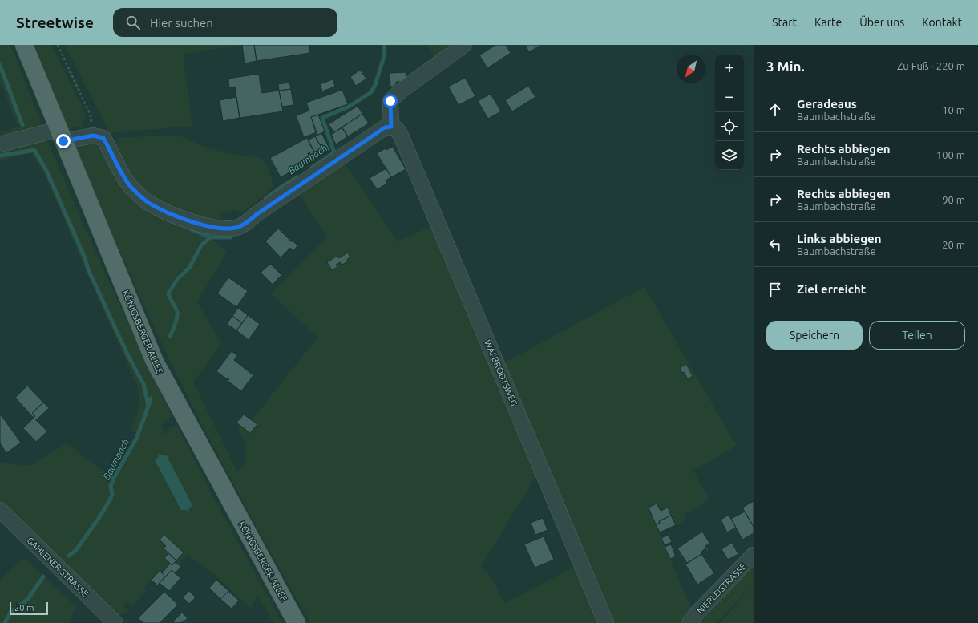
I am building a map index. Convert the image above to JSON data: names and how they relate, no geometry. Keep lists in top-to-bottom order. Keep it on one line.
{"streets":{"main road":["KÖNIGSBERGER ALLEE"],"street":["WALBRODTSWEG","GAHLENER STRASSE","NIERLEISTRASSE"]},"water":["Baumbach"],"scale_bar":"20 m","north":"bottom left","page":{"header":"Streetwise","search":"Hier suchen","nav":["Start","Karte","Über uns","Kontakt"],"heading":["3 Min.","Zu Fuß · 220 m"],"map_buttons":["+","−"],"list":[["Geradeaus","Baumbachstraße","10 m"],["Rechts abbiegen","Baumbachstraße","100 m"],["Rechts abbiegen","Baumbachstraße","90 m"],["Links abbiegen","Baumbachstraße","20 m"],"Ziel erreicht"],"buttons":["Speichern","Teilen"],"scale":"20 m"}}
